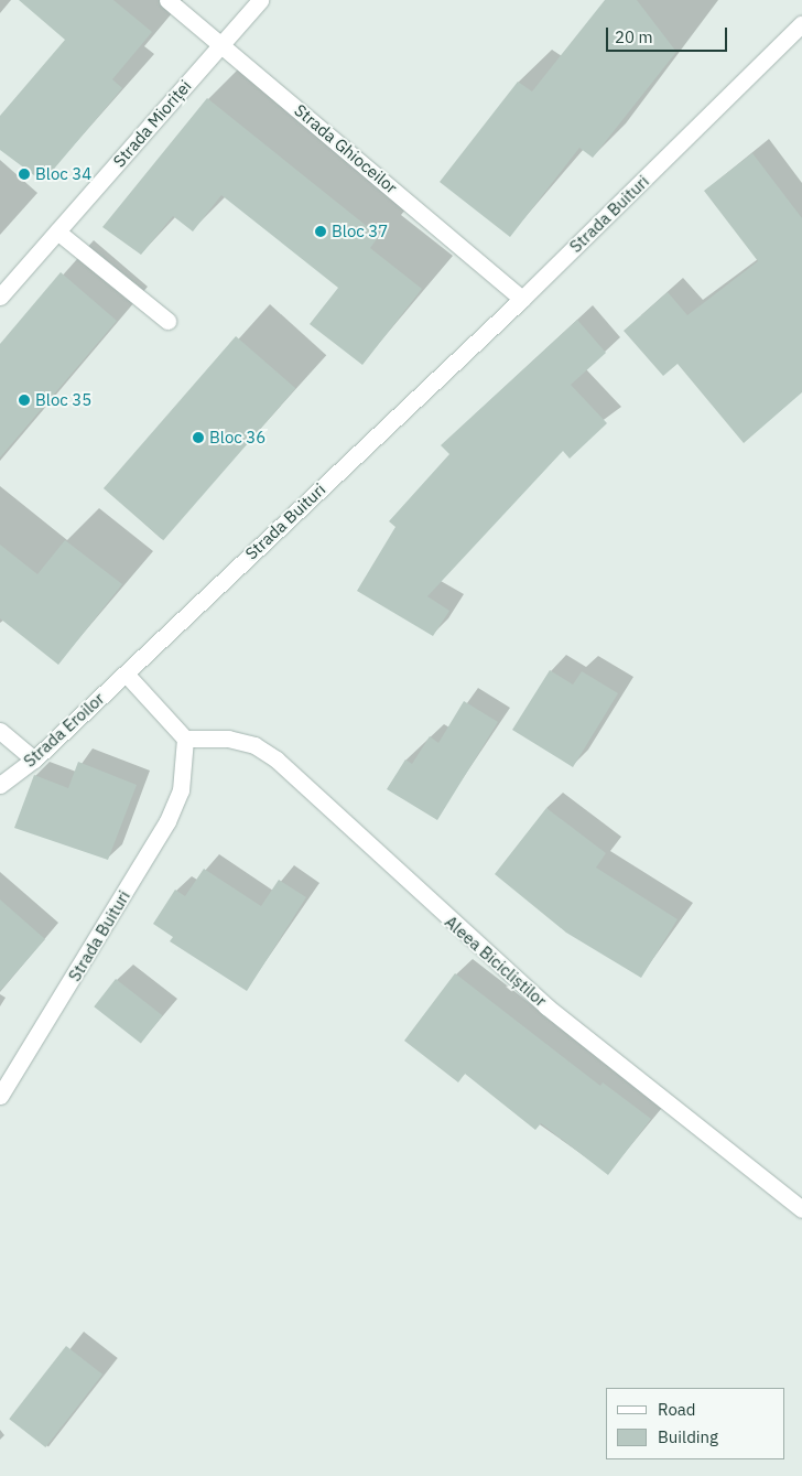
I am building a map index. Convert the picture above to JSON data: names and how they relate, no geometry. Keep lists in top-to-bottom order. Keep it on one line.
{"streets":{"street":["Strada Mioriței","Strada Ghioceilor","Strada Buituri","Strada Eroilor","Aleea Bicicliștilor"]},"crossings":[["Strada Mioriței","Strada Ghioceilor"],["Strada Ghioceilor","Strada Buituri"],["Strada Buituri","Strada Eroilor"],["Strada Buituri","Aleea Bicicliștilor"]],"places":["Bloc 34","Bloc 37","Bloc 35","Bloc 36"],"legend":["Road","Building"],"scale_bar":"20 m"}
